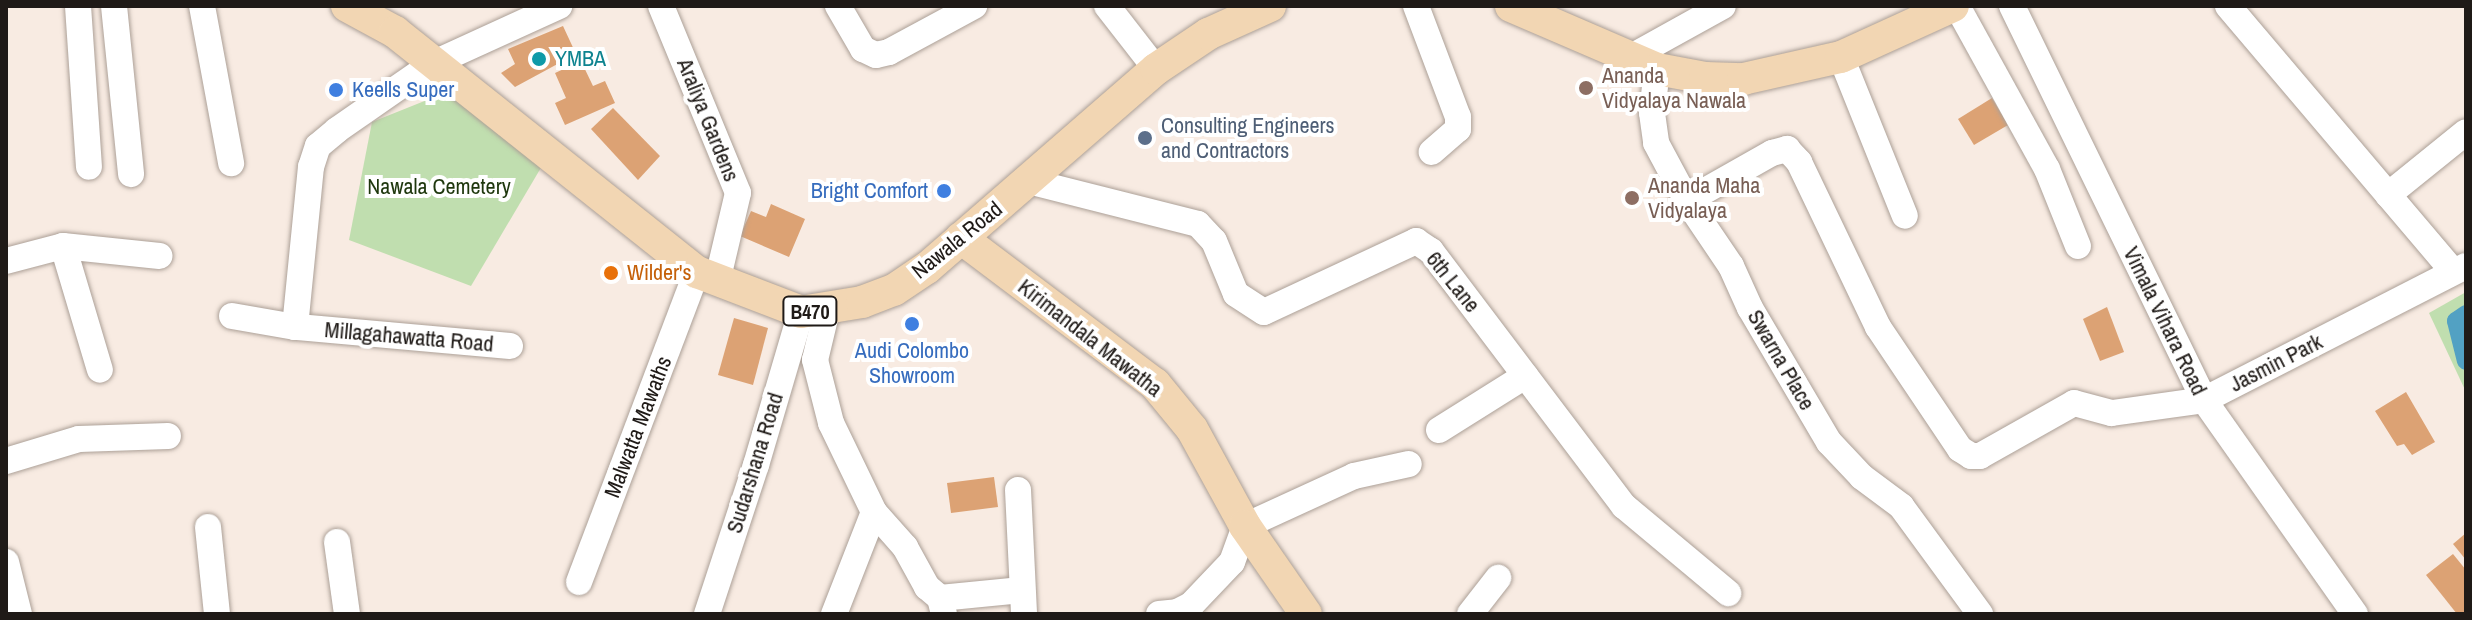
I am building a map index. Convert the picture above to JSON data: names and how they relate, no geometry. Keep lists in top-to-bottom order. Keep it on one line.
{"streets":{"main road":["Nawala Road","B470","Kirimandala Mawatha"],"street":["Araliya Gardens","6th Lane","Vimala Vihara Road","Millagahawatta Road","Swarna Place","Jasmin Park","Malwatta Mawaths","Sudarshana Road"]},"crossings":[["Araliya Gardens","B470"],["Araliya Gardens","Malwatta Mawaths"],["Nawala Road","6th Lane"],["Nawala Road","B470"],["Nawala Road","Kirimandala Mawatha"],["Nawala Road","Sudarshana Road"],["B470","Millagahawatta Road"],["B470","Malwatta Mawaths"],["B470","Sudarshana Road"],["Vimala Vihara Road","Jasmin Park"],["Swarna Place","Jasmin Park"]],"parks":["Nawala Cemetery"],"places":["YMBA","Ananda Vidyalaya Nawala","Keells Super","Consulting Engineers and Contractors","Bright Comfort","Ananda Maha Vidyalaya","Wilder's","Audi Colombo Showroom"]}
